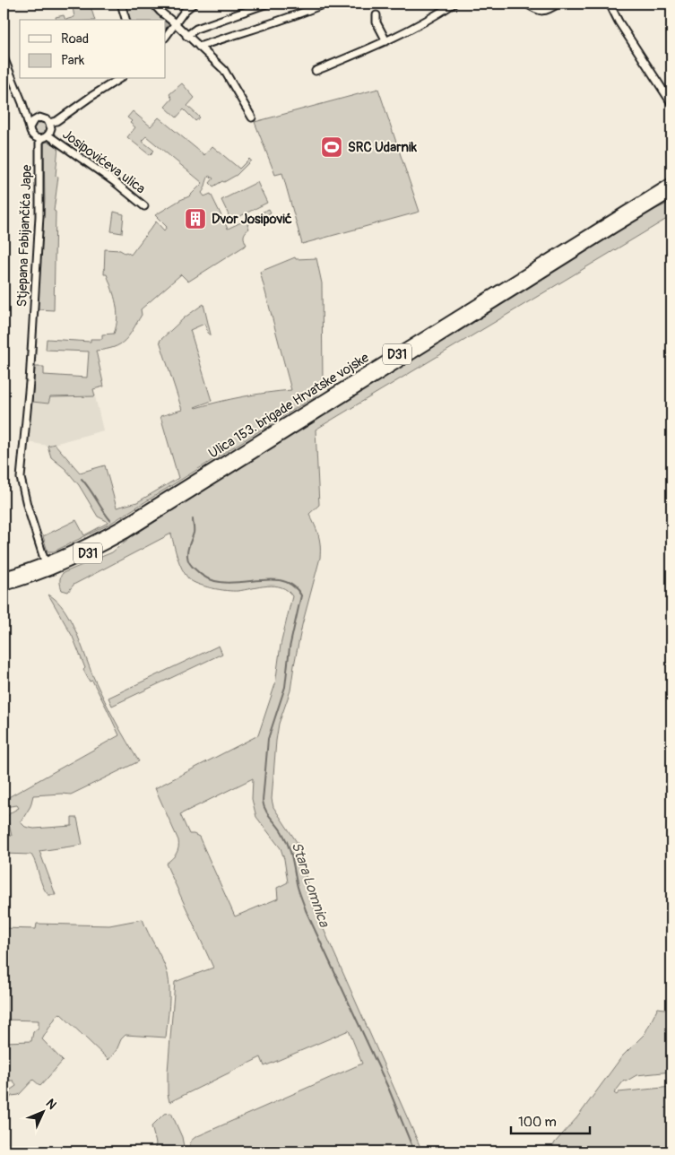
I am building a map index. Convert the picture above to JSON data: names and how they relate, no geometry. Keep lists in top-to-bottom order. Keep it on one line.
{"streets":{"main road":["D31","Ulica 153. brigade Hrvatske vojske"],"street":["Josipovićeva ulica","Stjepana Fabijančića Jape"]},"crossings":[["Josipovićeva ulica","Stjepana Fabijančića Jape"],["Stjepana Fabijančića Jape","Ulica 153. brigade Hrvatske vojske"]],"water":["Stara Lomnica"],"places":{"sports":["SRC Udarnik"],"building":["Dvor Josipović"]},"legend":["Road","Park"],"scale_bar":"100 m","north":"top right"}
